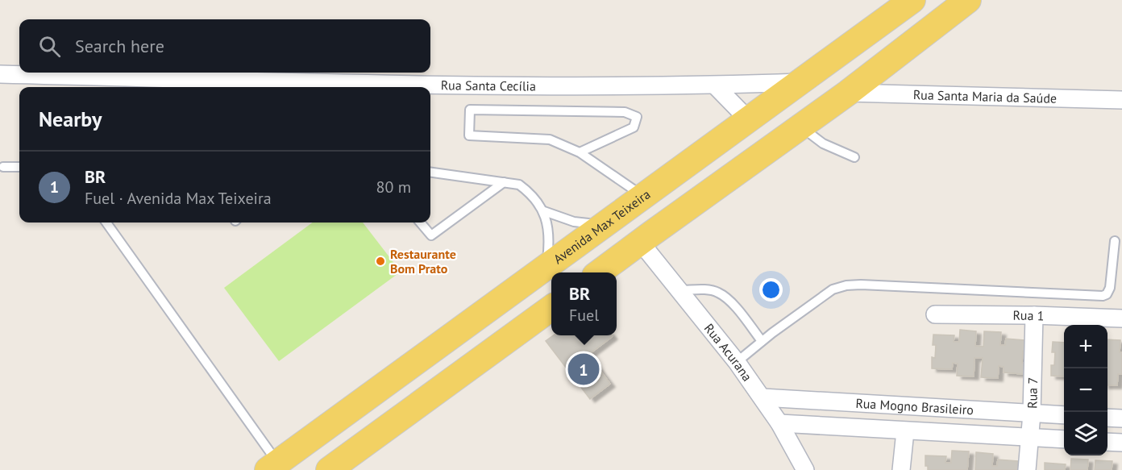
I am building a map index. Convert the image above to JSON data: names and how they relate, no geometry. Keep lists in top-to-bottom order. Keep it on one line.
{"streets":{"main road":["Avenida Max Teixeira"],"street":["Rua Santa Cecília","Rua Santa Maria da Saúde","Rua 1","Rua Acurana","Rua 7","Rua Mogno Brasileiro"]},"crossings":[["Rua Santa Cecília","Avenida Max Teixeira"],["Rua 1","Rua 7"],["Rua Acurana","Rua Mogno Brasileiro"],["Rua 7","Rua Mogno Brasileiro"]],"places":["Restaurante Bom Prato"],"page":{"search":"Search here","heading":"Nearby","list":[{"mark":"1","name":"BR","note":"Fuel · Avenida Max Teixeira","value":"80 m"}],"popup":["BR","Fuel"],"map_buttons":["+","−"],"pins":"1"}}
